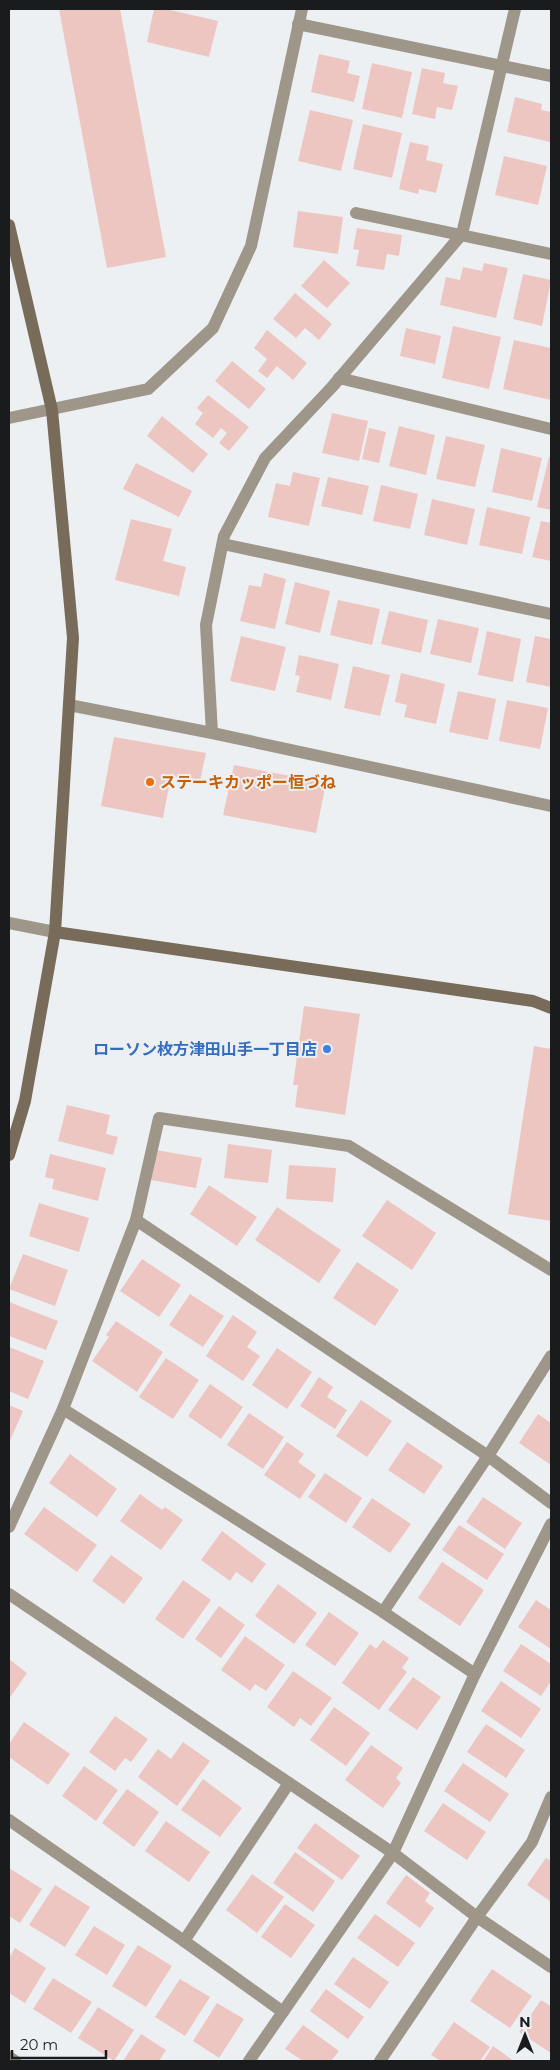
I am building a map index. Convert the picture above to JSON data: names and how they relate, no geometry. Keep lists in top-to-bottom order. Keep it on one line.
{"places":["ステーキカッポー恒づね","ローソン枚方津田山手一丁目店"],"scale_bar":"20 m","north":"top"}
